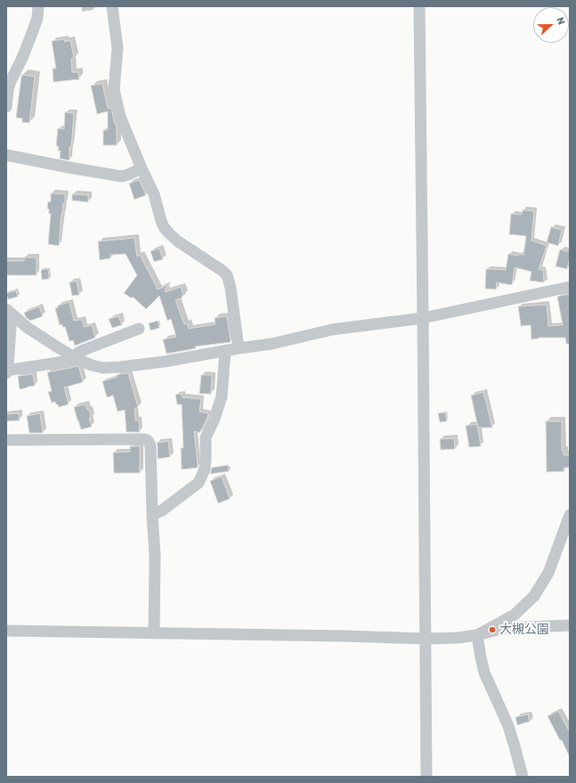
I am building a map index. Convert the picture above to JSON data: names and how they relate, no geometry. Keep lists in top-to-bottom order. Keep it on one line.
{"places":["大槻公園"],"north":"right"}
